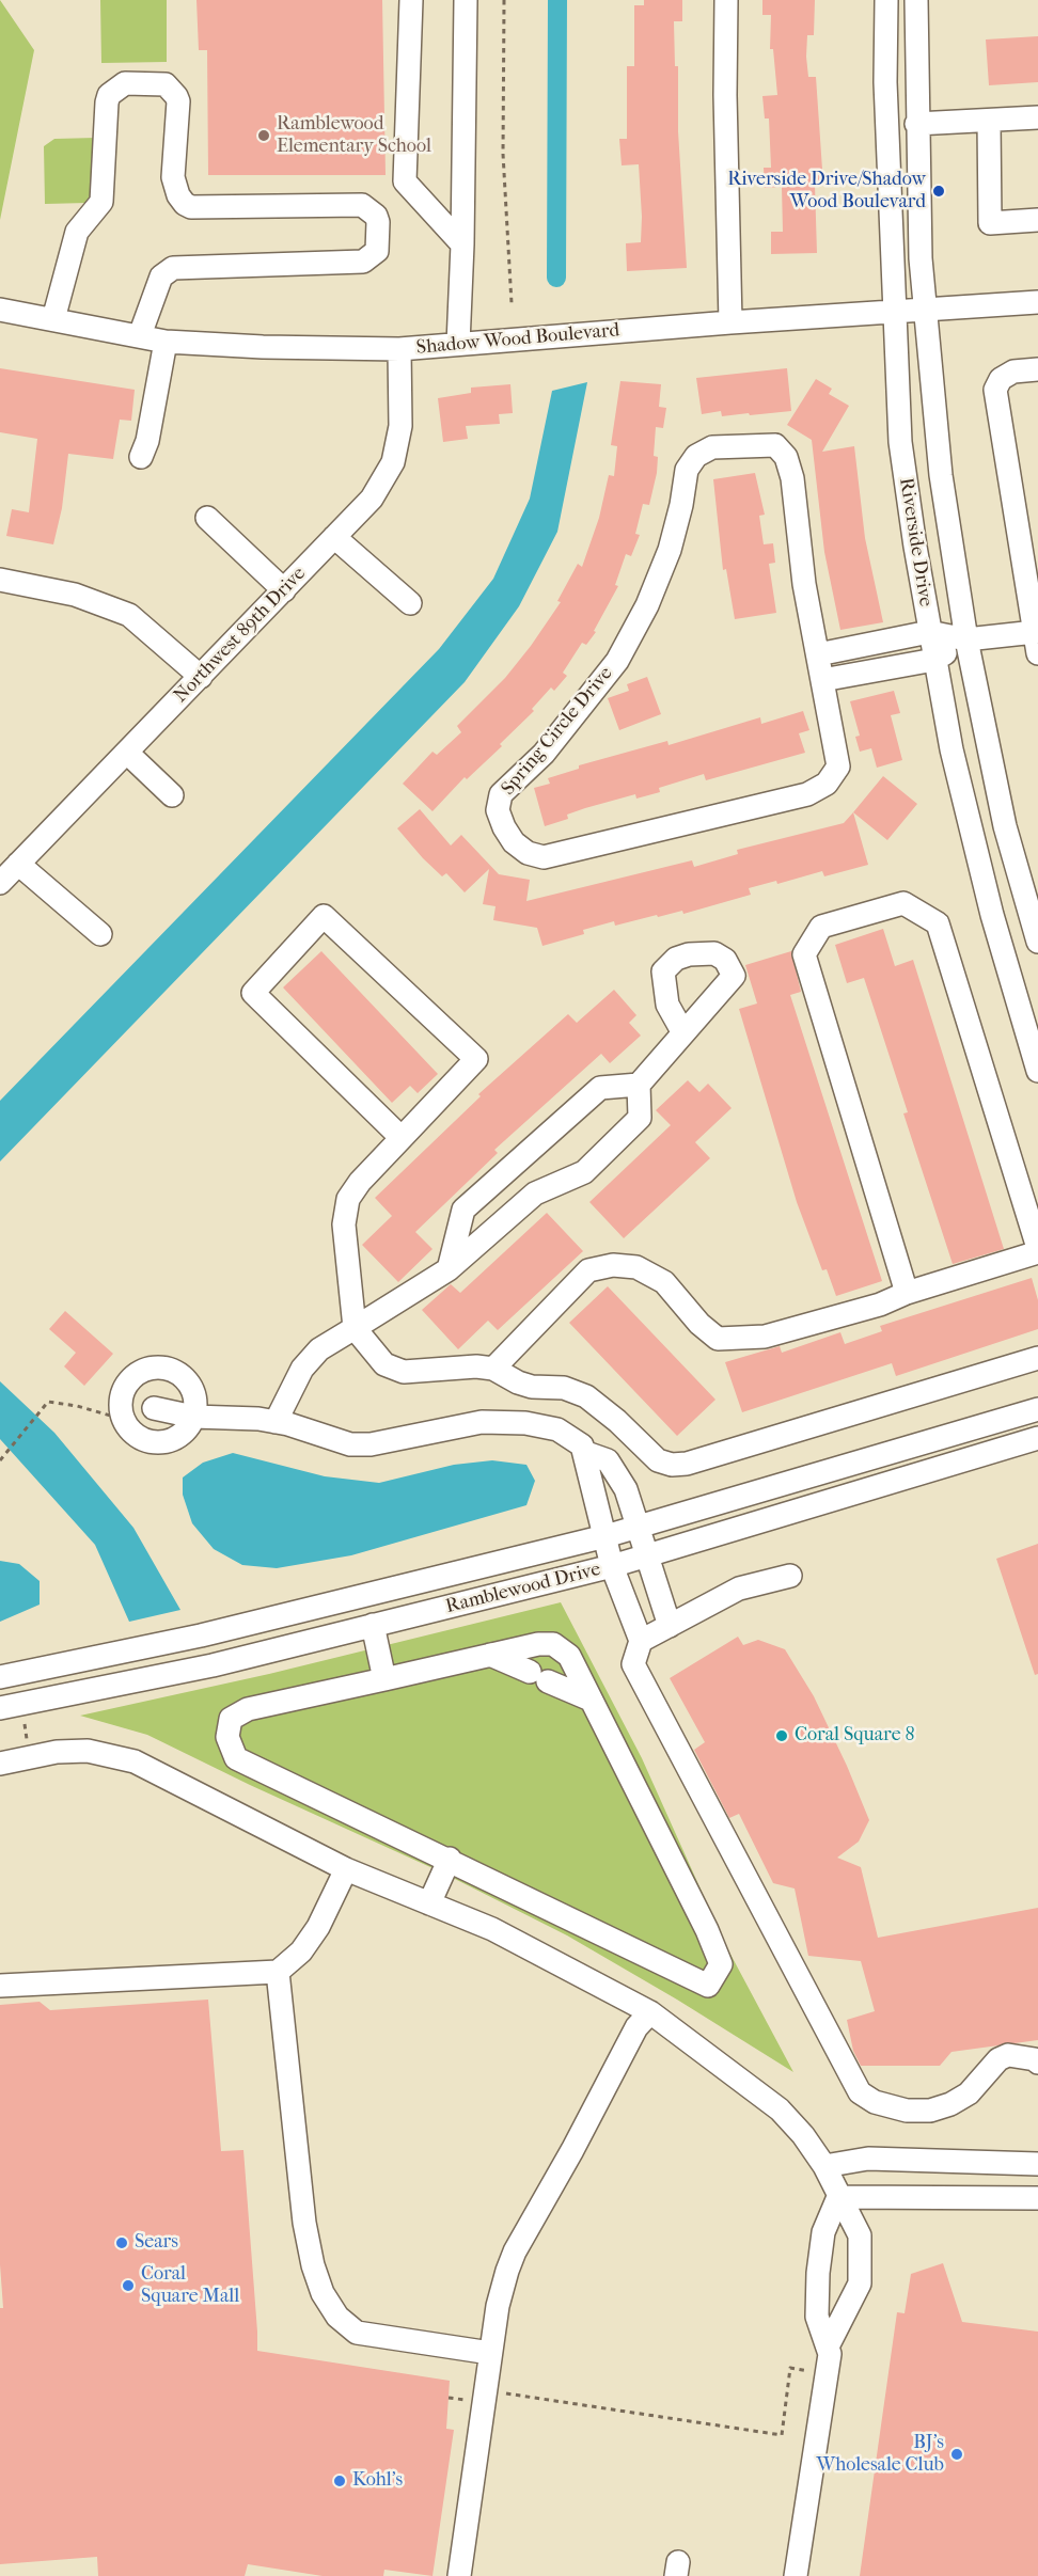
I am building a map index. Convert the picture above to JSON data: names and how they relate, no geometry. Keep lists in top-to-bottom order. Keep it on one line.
{"streets":{"street":["Shadow Wood Boulevard","Riverside Drive","Northwest 89th Drive","Spring Circle Drive","Ramblewood Drive"]},"crossings":[["Shadow Wood Boulevard","Riverside Drive"],["Shadow Wood Boulevard","Northwest 89th Drive"]],"places":["Ramblewood Elementary School","Riverside Drive/Shadow Wood Boulevard","Coral Square 8","Sears","Coral Square Mall","BJ's Wholesale Club","Kohl's"]}
